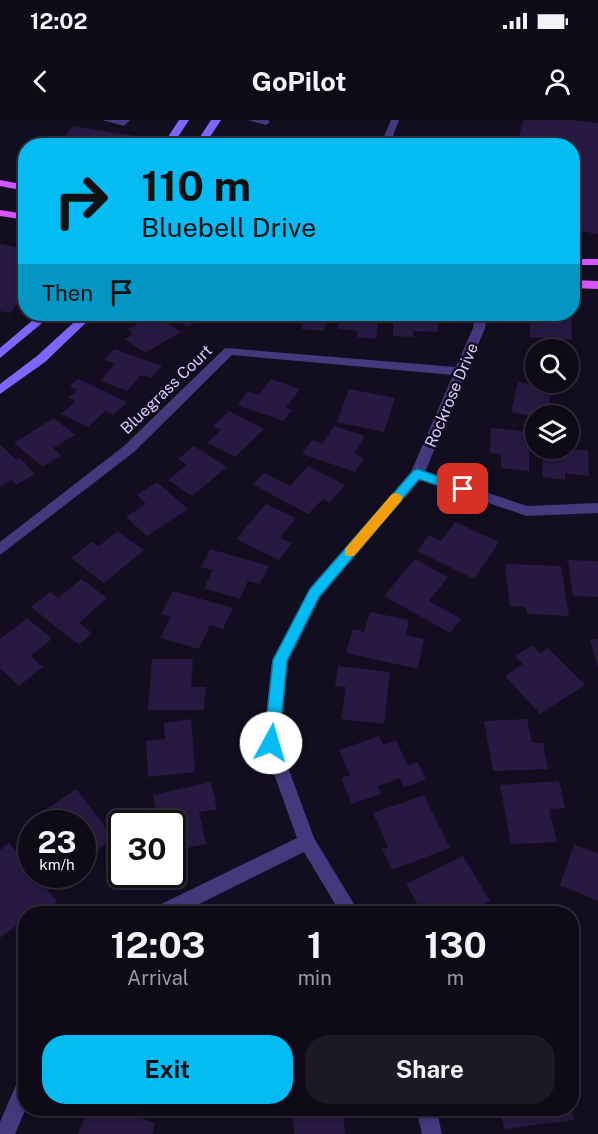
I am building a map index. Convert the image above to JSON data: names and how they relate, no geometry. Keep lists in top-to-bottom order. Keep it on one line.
{"streets":{"street":["Bluegrass Court","Rockrose Drive"]},"crossings":[["Bluegrass Court","Rockrose Drive"]],"page":{"status":"12:02","header":"GoPilot","turn":["110 m","Bluebell Drive"],"then":"Then","speed":"23 km/h","limit":"30","eta":["12:03","Arrival","1","min","130","m"],"buttons":["Exit","Share"]}}
